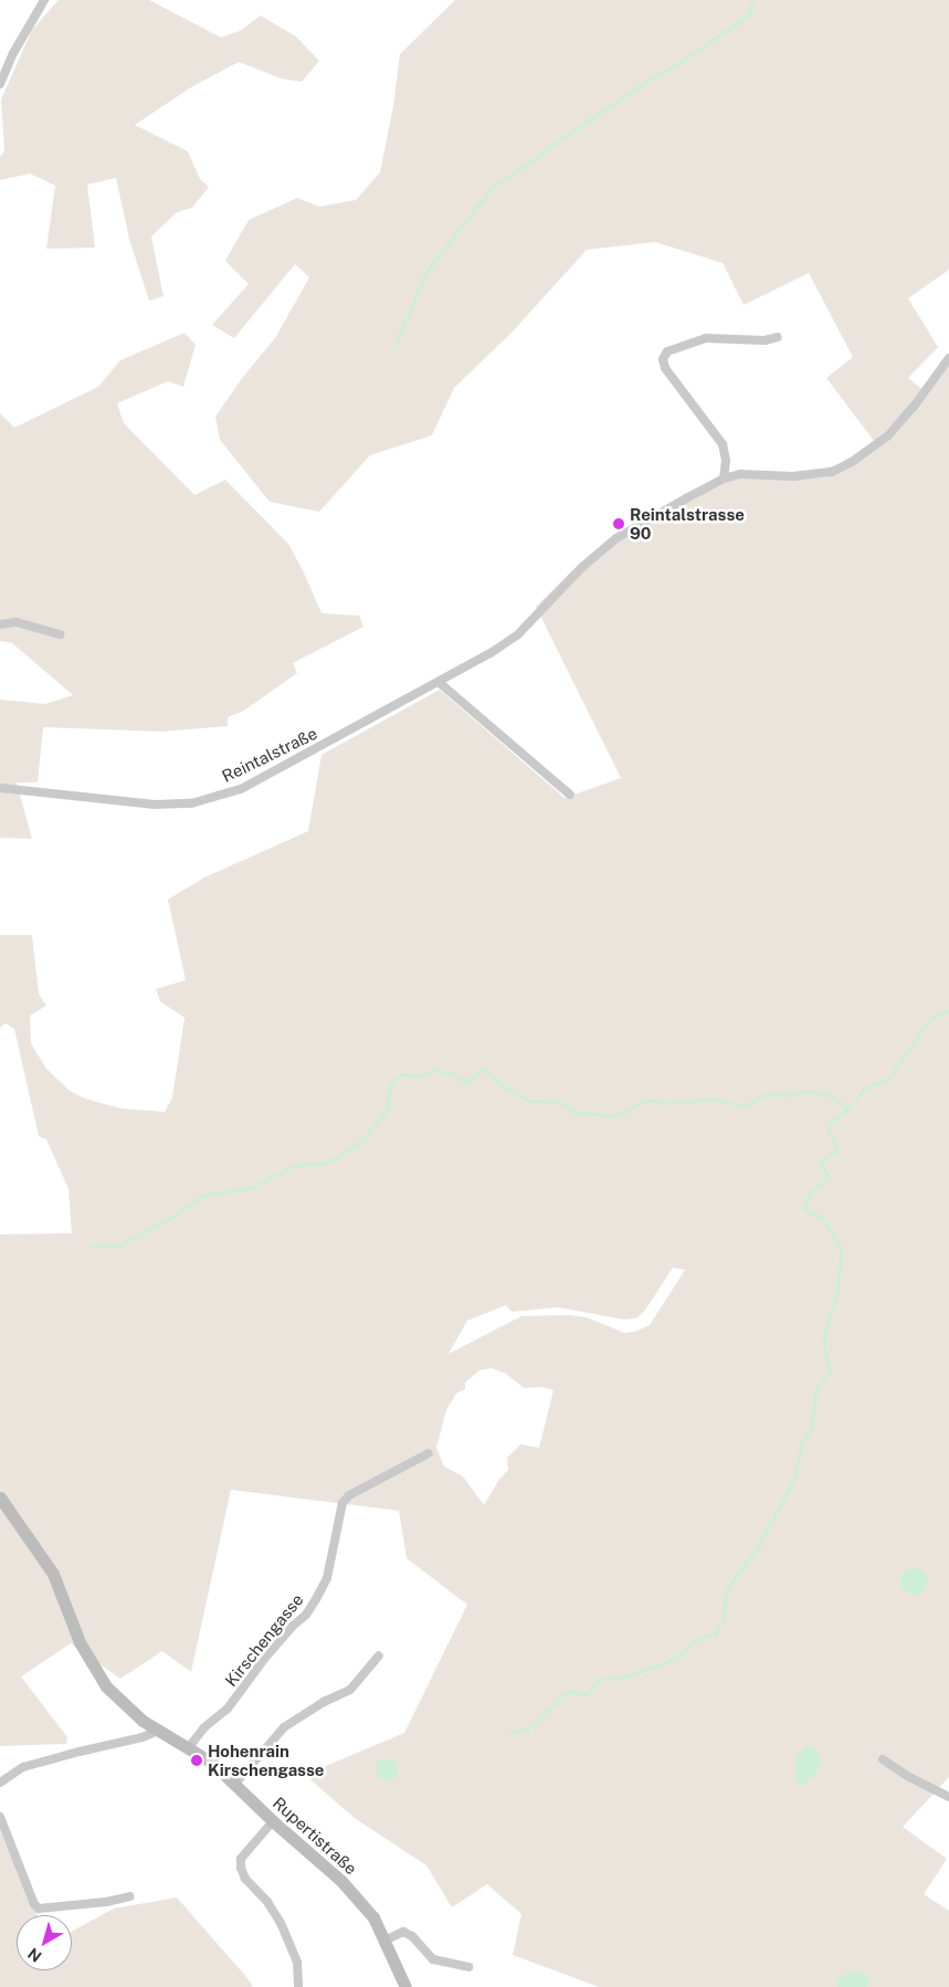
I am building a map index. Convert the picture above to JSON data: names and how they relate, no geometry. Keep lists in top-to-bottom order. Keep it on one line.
{"streets":{"main road":["Rupertistraße"],"street":["Reintalstraße","Kirschengasse"]},"crossings":[["Kirschengasse","Rupertistraße"]],"places":["Reintalstrasse 90","Hohenrain Kirschengasse"],"north":"bottom left"}
